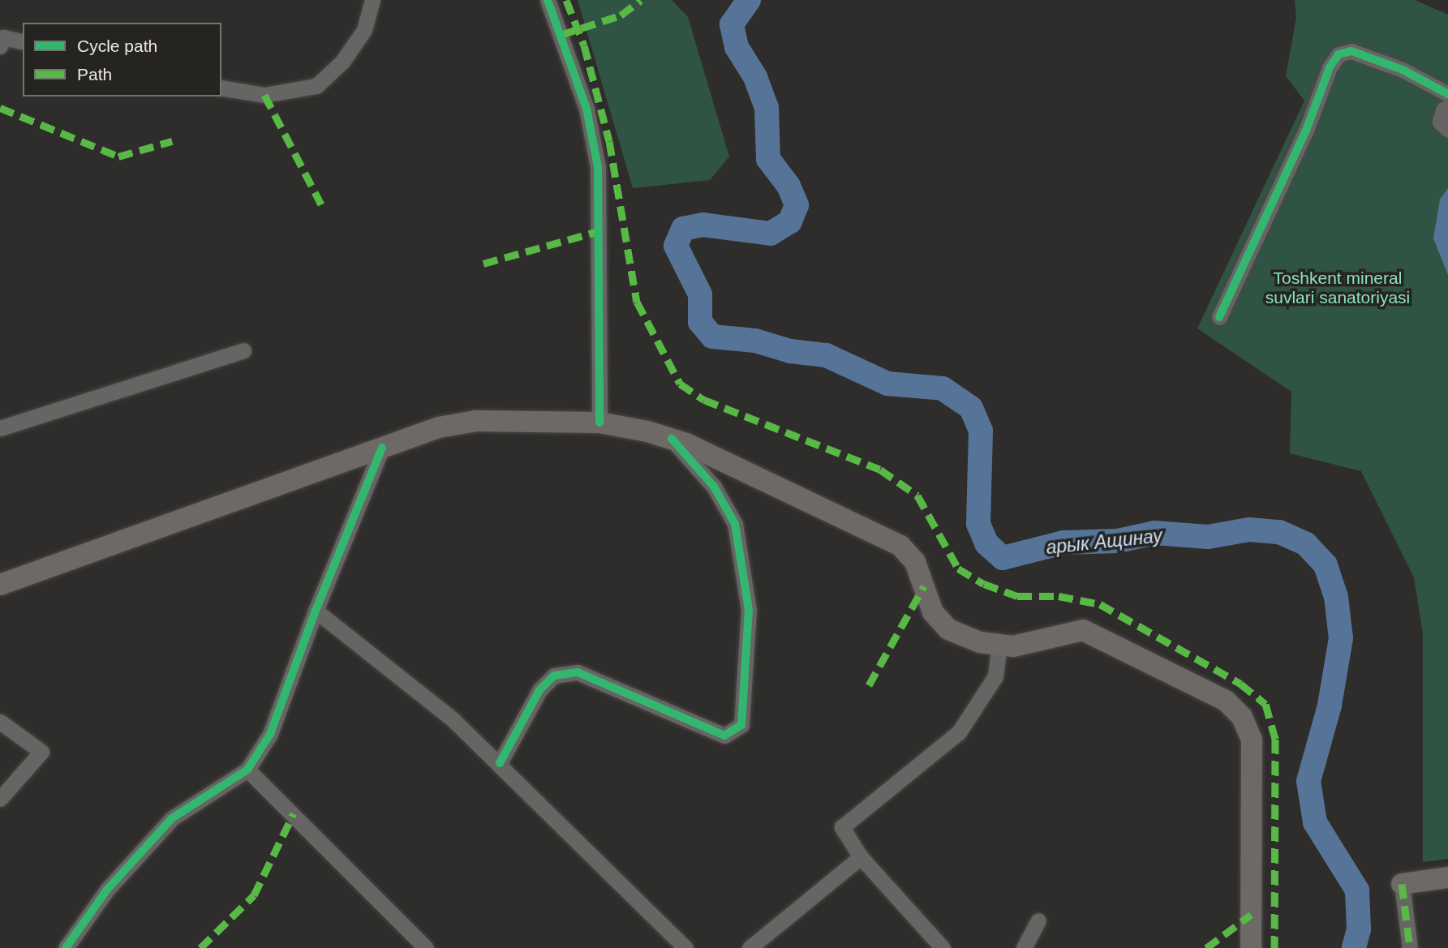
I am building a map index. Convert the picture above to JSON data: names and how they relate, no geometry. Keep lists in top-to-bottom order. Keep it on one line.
{"water":["арык Ащинау"],"parks":["Toshkent mineral suvlari sanatoriyasi"],"legend":["Cycle path","Path"]}
